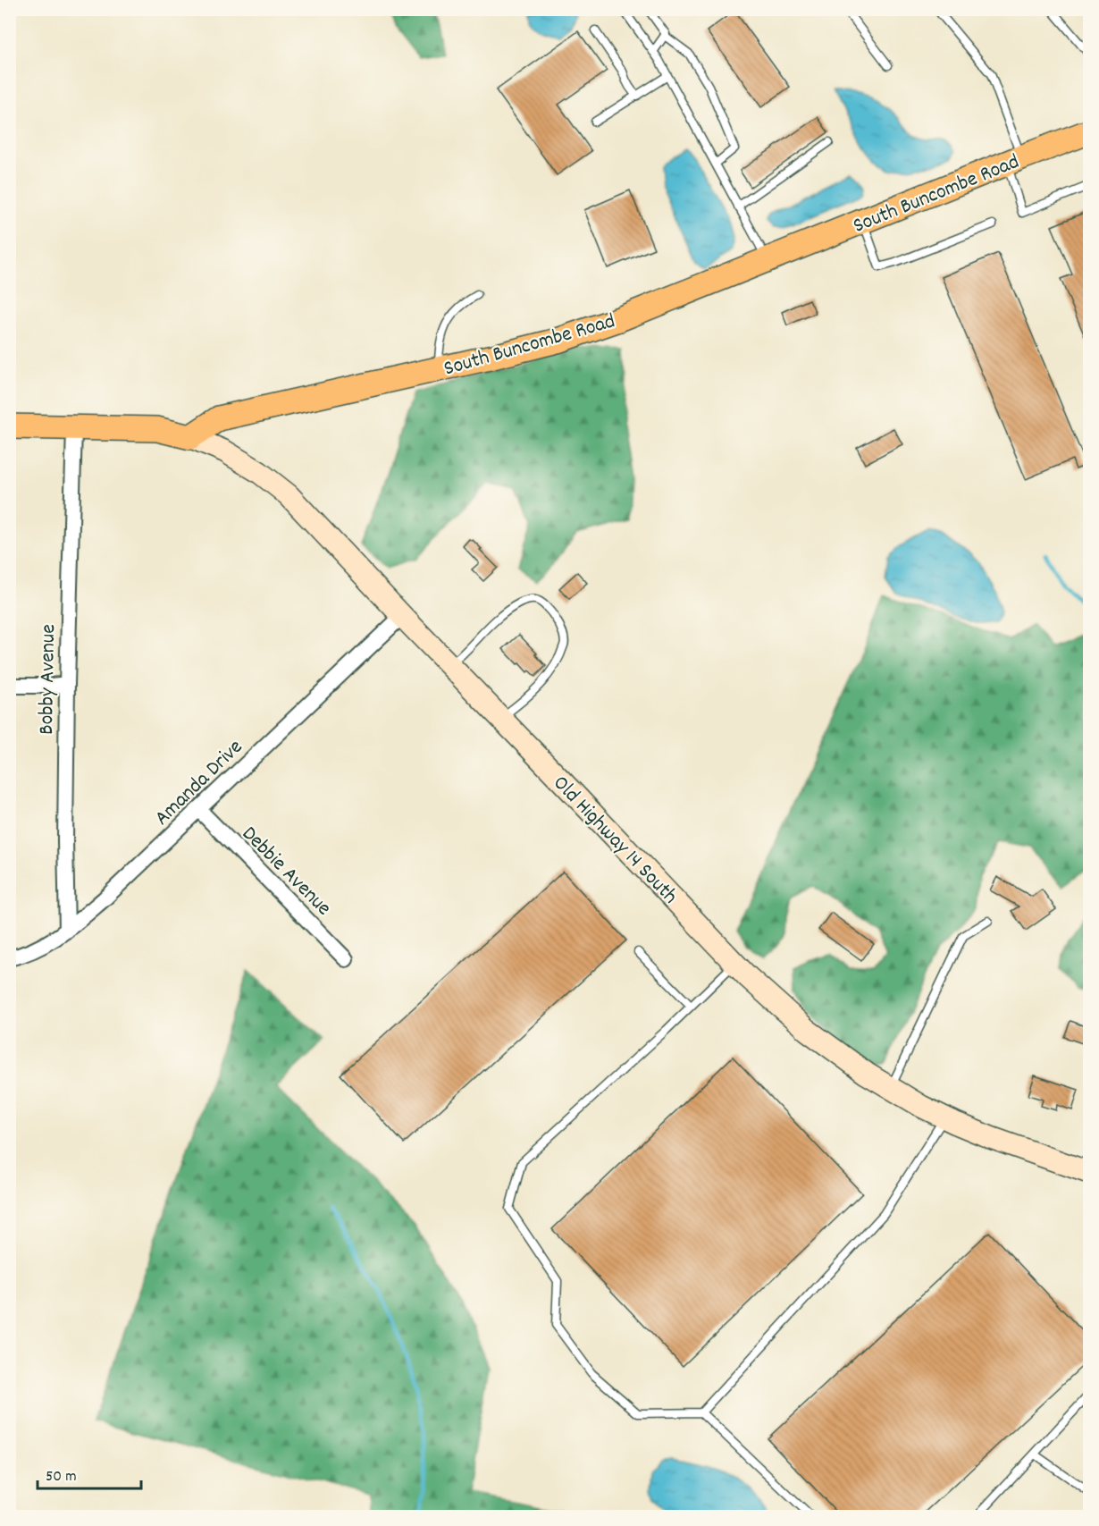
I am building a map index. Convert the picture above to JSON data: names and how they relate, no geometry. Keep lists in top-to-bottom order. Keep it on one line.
{"streets":{"main road":["South Buncombe Road"],"street":["Bobby Avenue","Amanda Drive","Old Highway 14 South","Debbie Avenue"]},"crossings":[["South Buncombe Road","Old Highway 14 South"],["Bobby Avenue","Amanda Drive"],["Amanda Drive","Old Highway 14 South"],["Amanda Drive","Debbie Avenue"]],"scale_bar":"50 m"}
